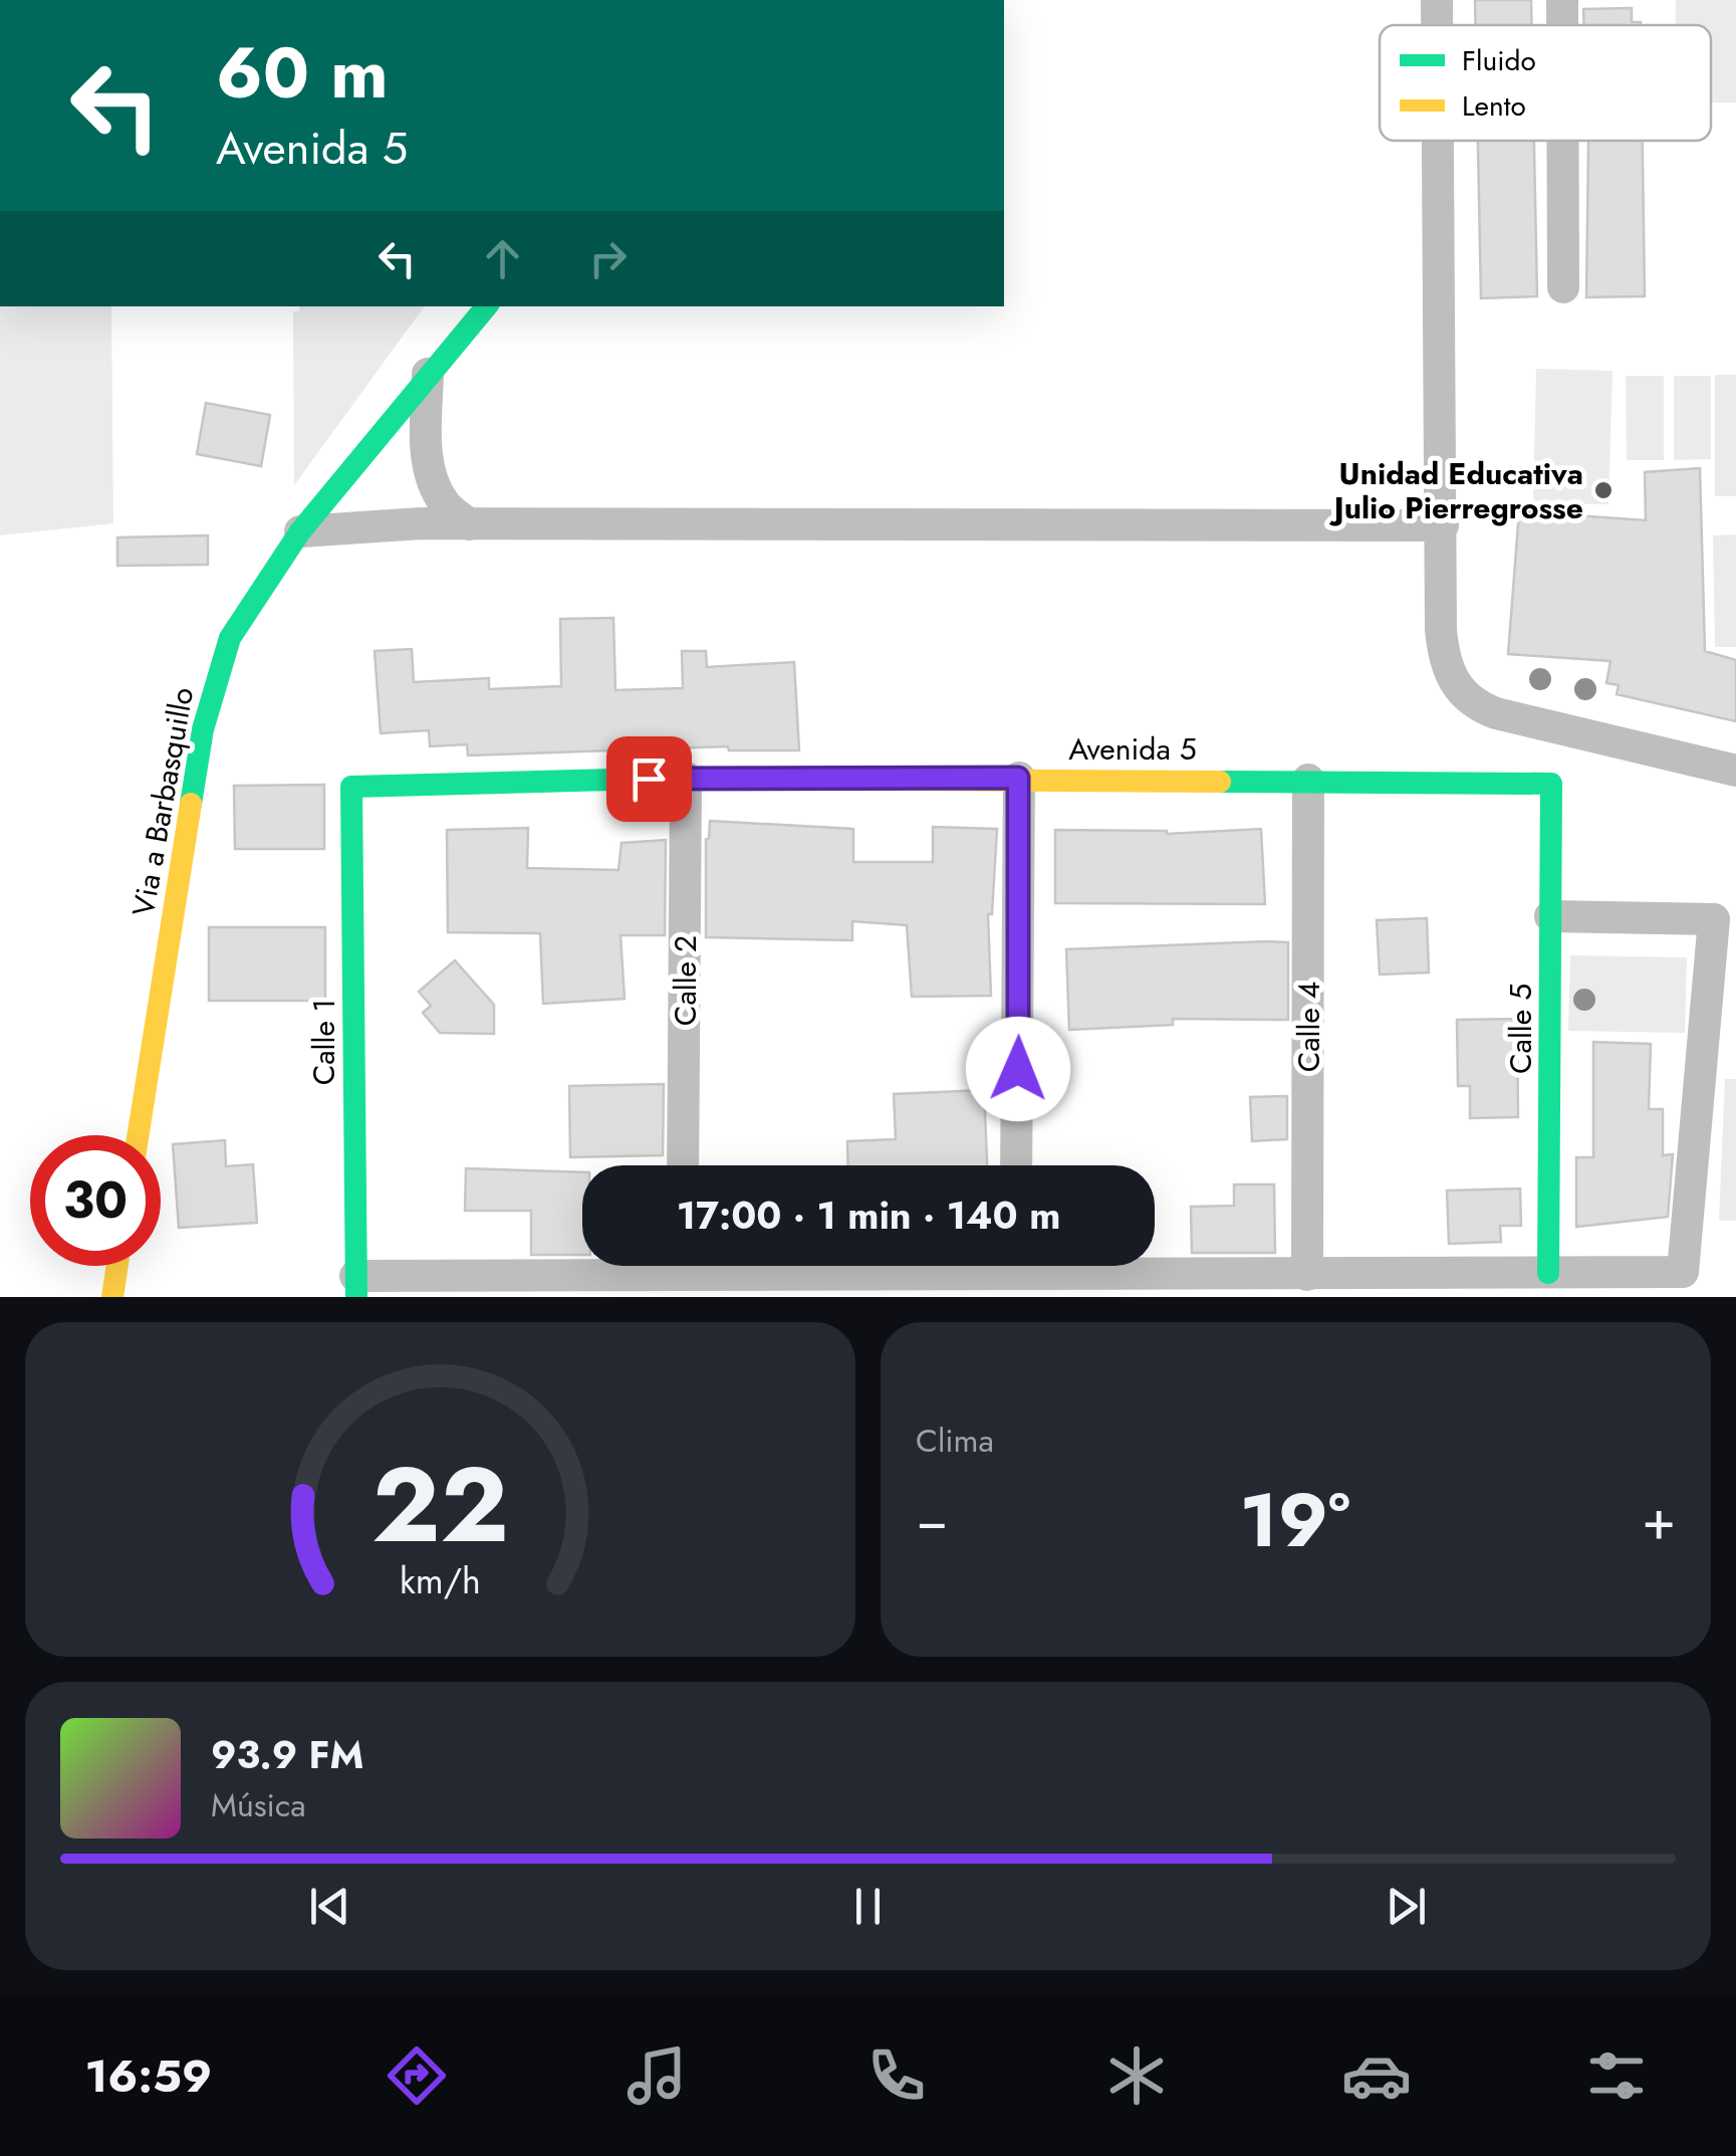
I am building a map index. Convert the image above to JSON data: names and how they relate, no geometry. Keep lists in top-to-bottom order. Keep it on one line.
{"streets":{"street":["Avenida 5","Via a Barbasquillo","Calle 2","Calle 4","Calle 5","Calle 1"]},"crossings":[["Avenida 5","Calle 2"],["Avenida 5","Calle 4"],["Avenida 5","Calle 5"],["Avenida 5","Calle 1"]],"places":["Unidad Educativa Julio Pierregrosse"],"legend":["Fluido","Lento"],"page":{"turn":["60 m","Avenida 5"],"limit":"30","trip":"17:00 · 1 min · 140 m","tile":"Clima","heat":["−","19°","+"],"song":["93.9 FM","Música"],"tabs":"16:59","gauge":["22","km/h"]}}
